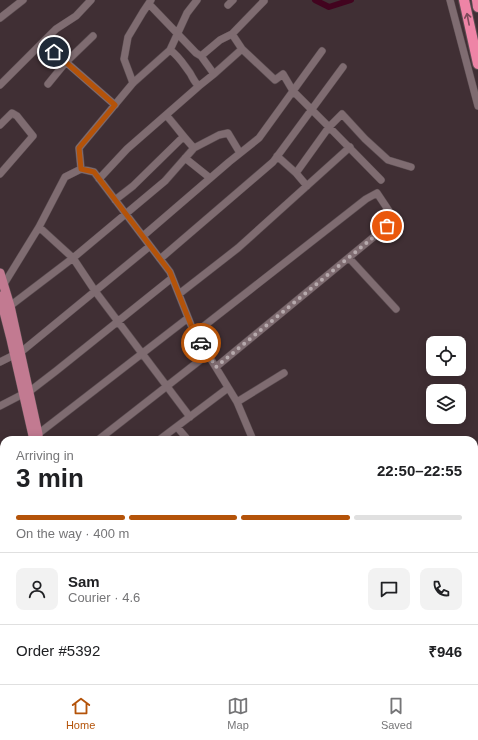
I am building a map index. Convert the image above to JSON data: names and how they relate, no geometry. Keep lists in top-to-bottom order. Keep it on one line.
{"page":{"heading":["3 min","Arriving in","22:50–22:55"],"panel":["Sam","Courier · 4.6","Order #5392","₹946"],"bar":"On the way · 400 m","tabs":["Home","Map","Saved"]}}
